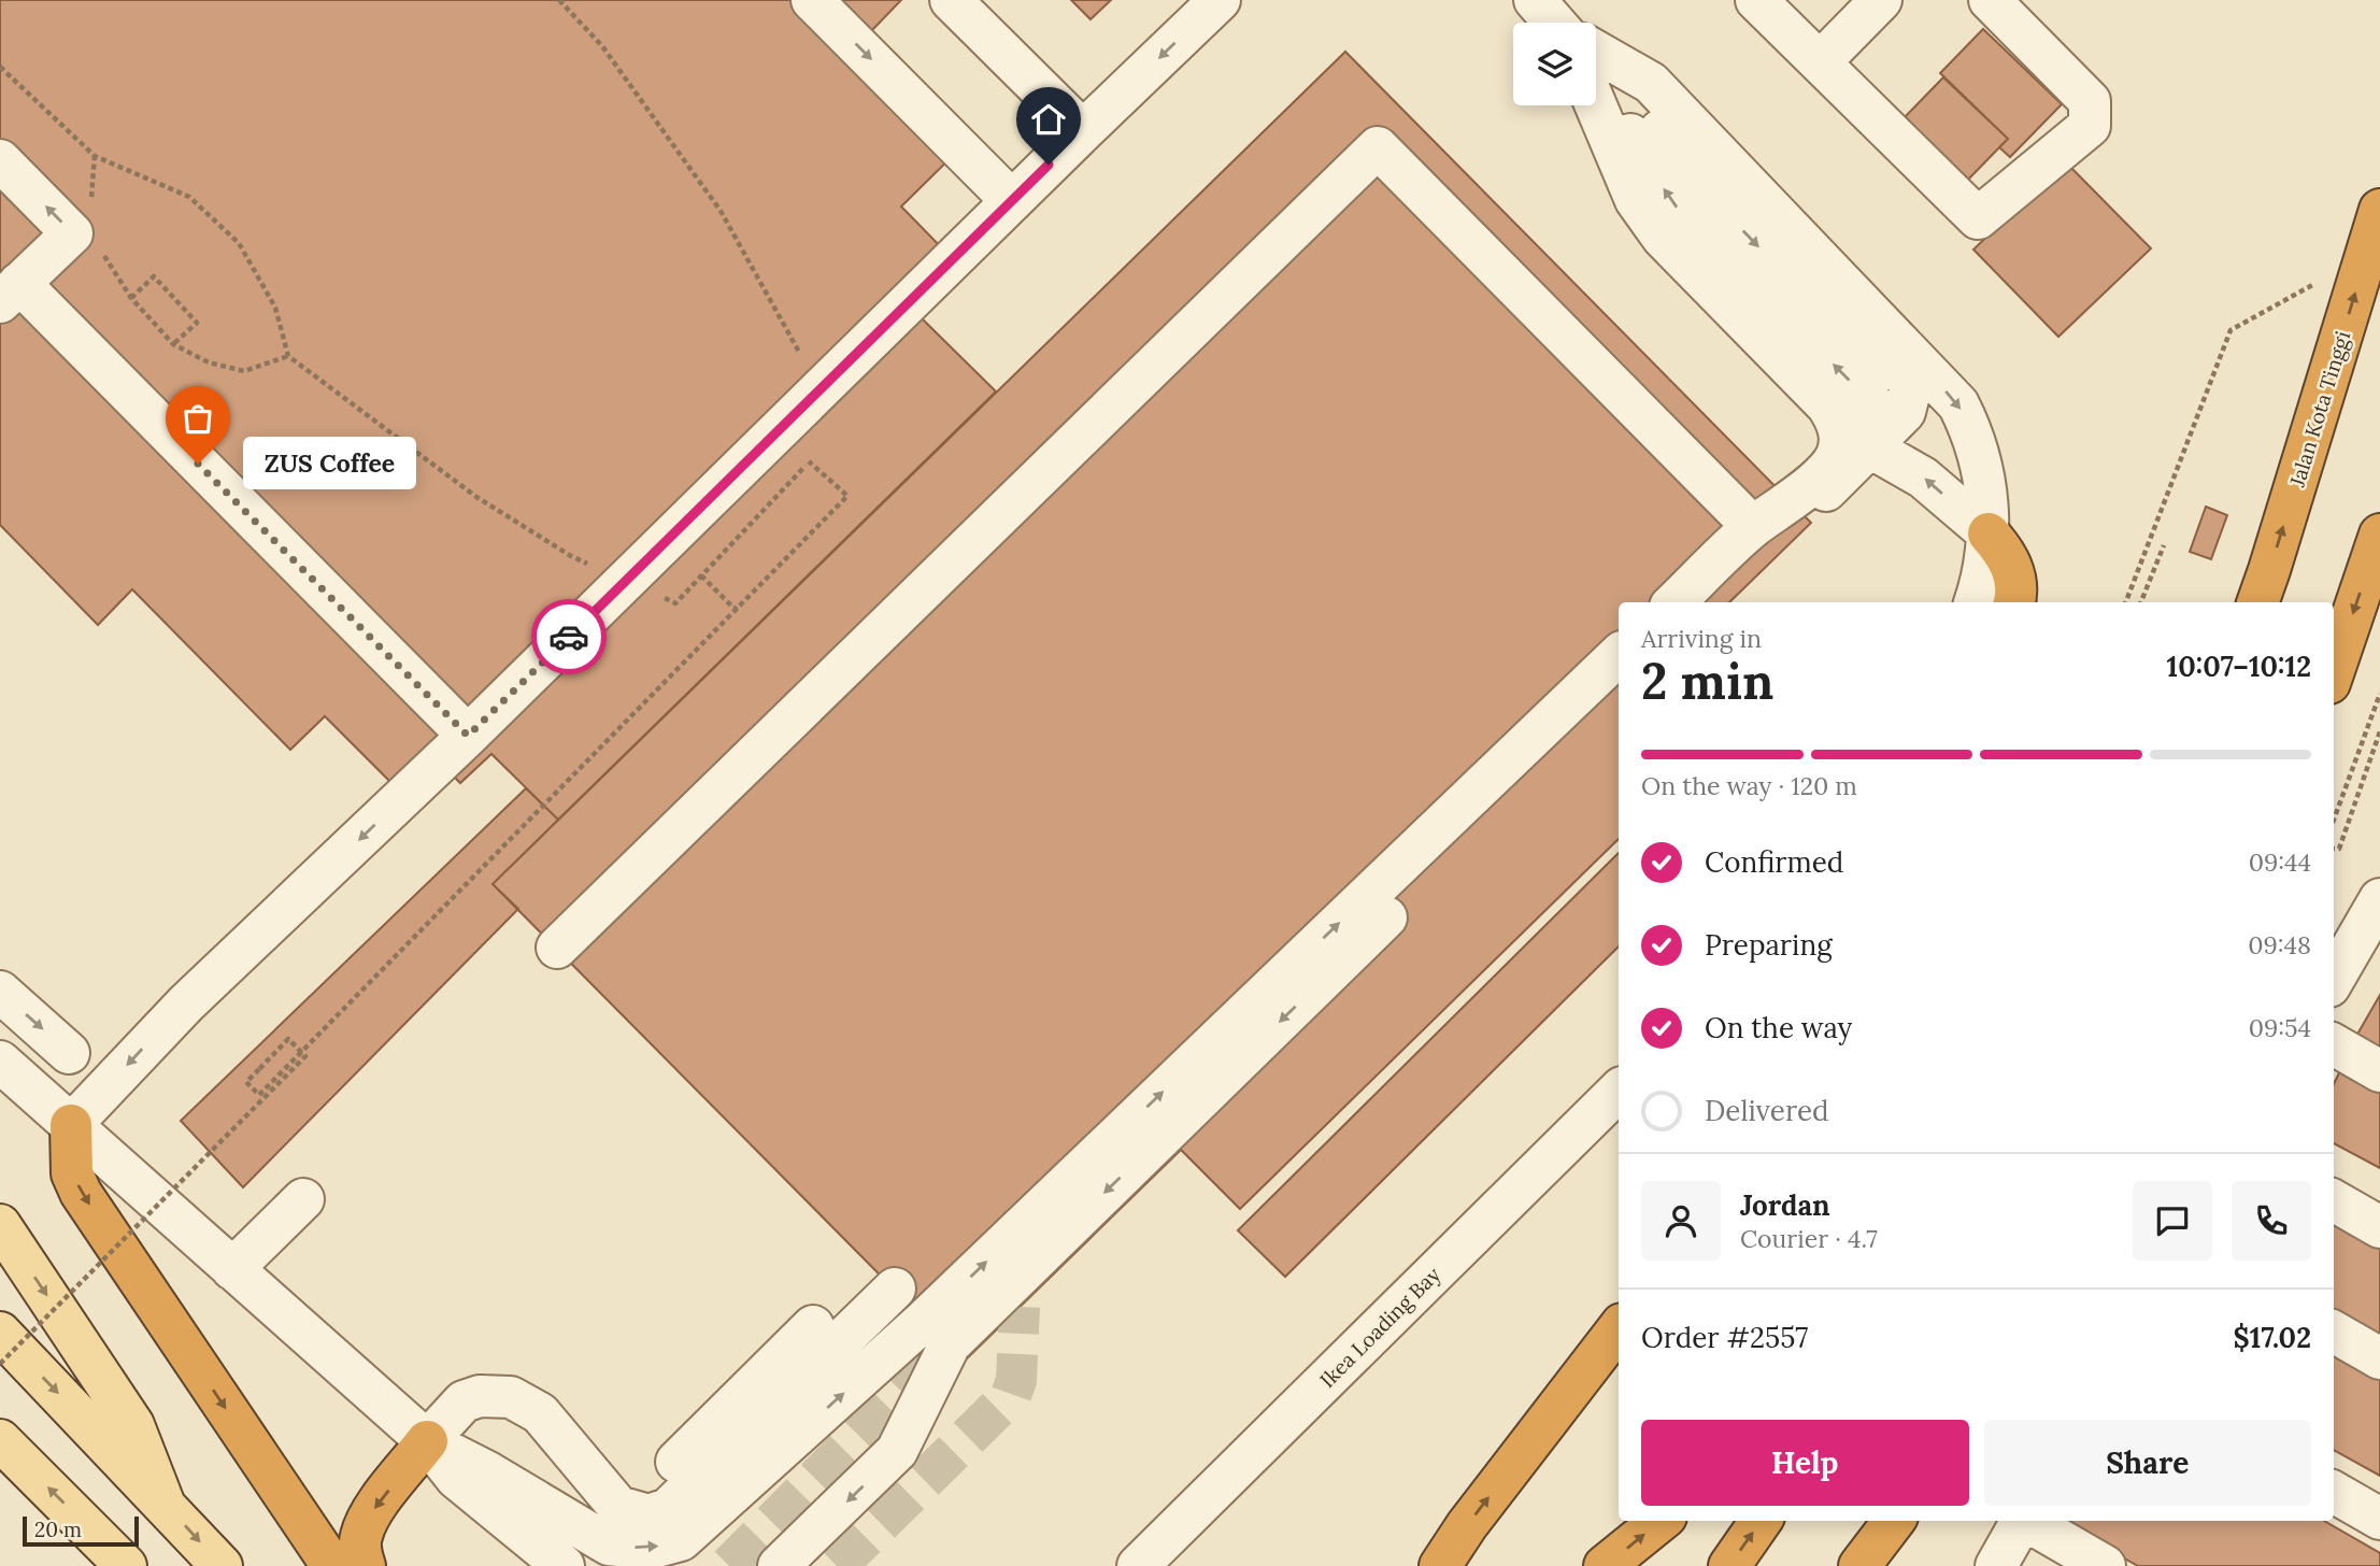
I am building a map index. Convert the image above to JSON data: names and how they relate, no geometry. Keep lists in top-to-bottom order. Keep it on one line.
{"streets":{"highway":["Jalan Kota Tinggi"],"street":["Ikea Loading Bay"]},"one_way":["Jalan Kota Tinggi"],"places":["ZUS Coffee"],"scale_bar":"20 m","page":{"bubble":"ZUS Coffee","heading":["2 min","Arriving in","10:07–10:12"],"panel":["Jordan","Courier · 4.7","Order #2557","$17.02"],"bar":"On the way · 120 m","list":[["Confirmed","09:44"],["Preparing","09:48"],["On the way","09:54"],"Delivered"],"buttons":["Help","Share"],"scale":"20 m"}}
